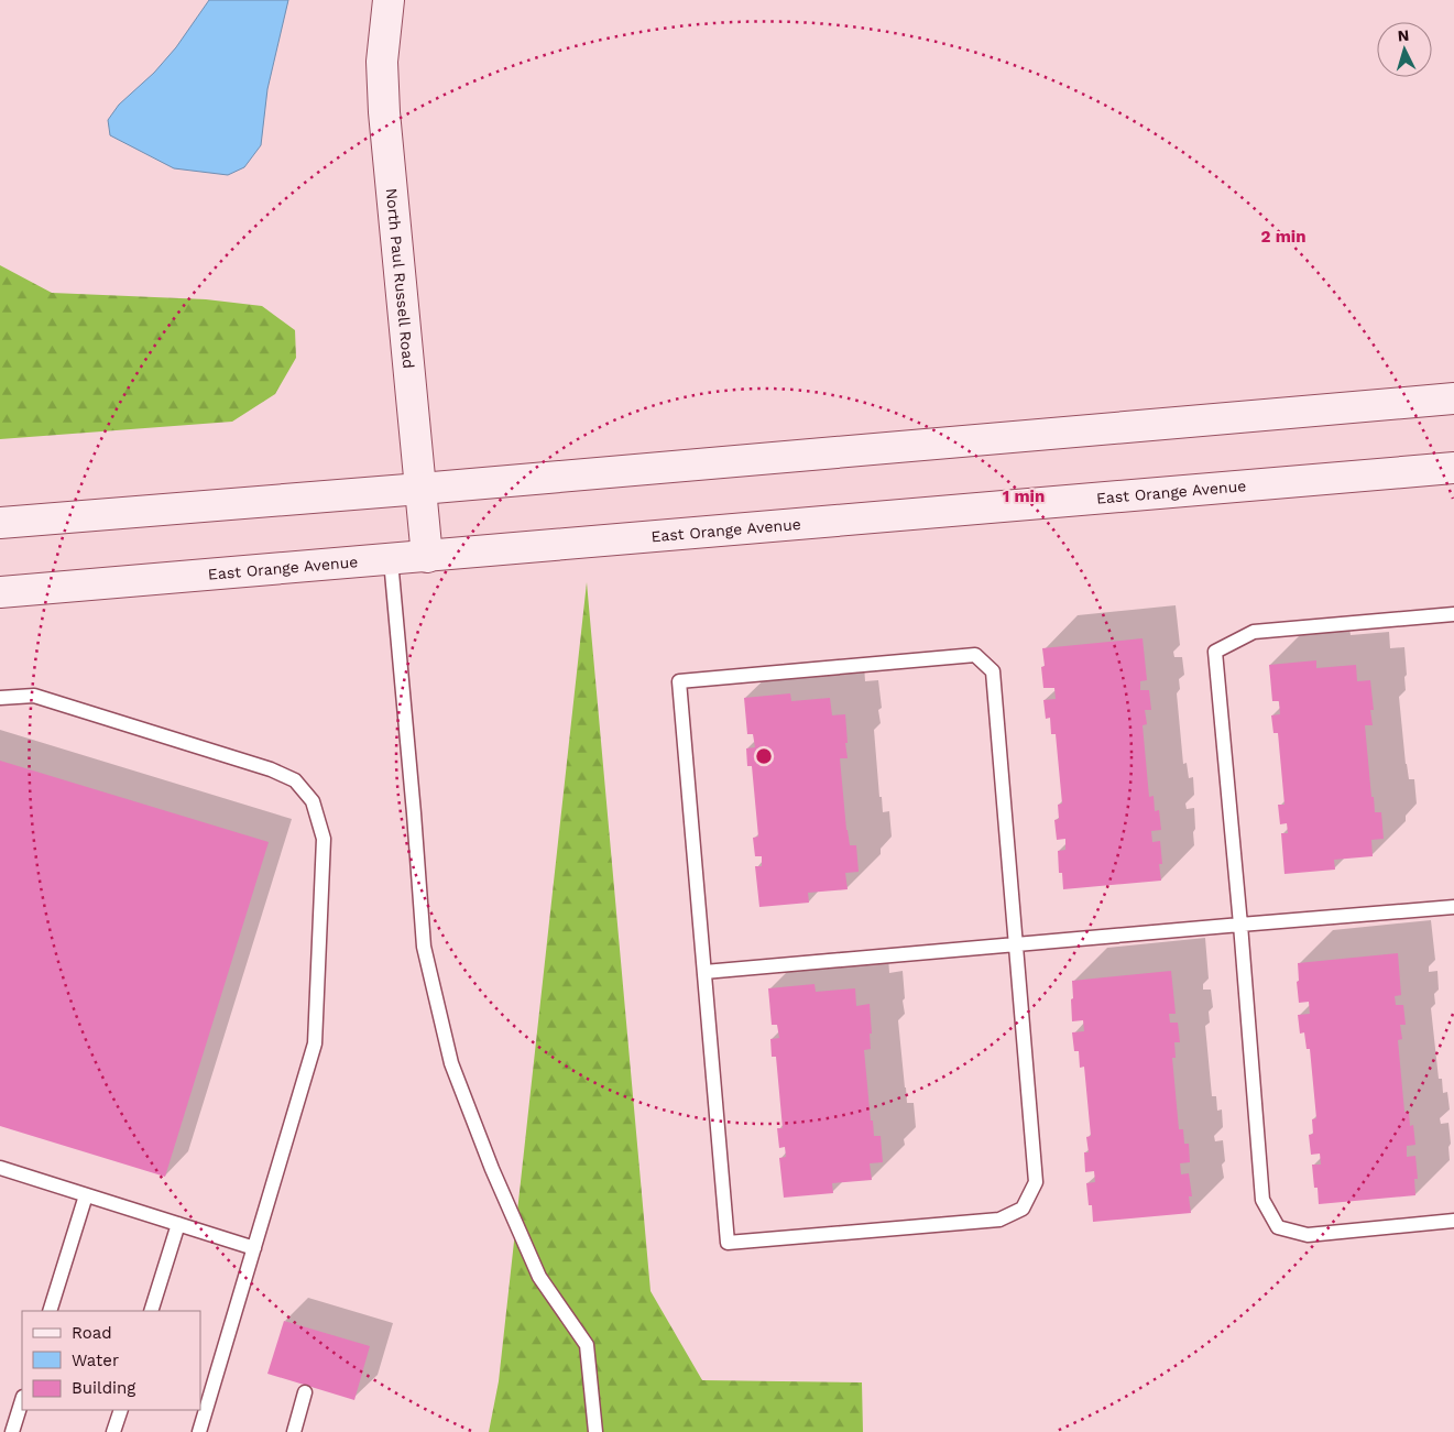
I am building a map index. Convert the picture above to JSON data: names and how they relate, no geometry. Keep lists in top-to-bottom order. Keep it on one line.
{"streets":{"street":["North Paul Russell Road","East Orange Avenue"]},"crossings":[["North Paul Russell Road","East Orange Avenue"]],"legend":["Road","Water","Building"],"north":"top","rings":["2 min","1 min"]}
